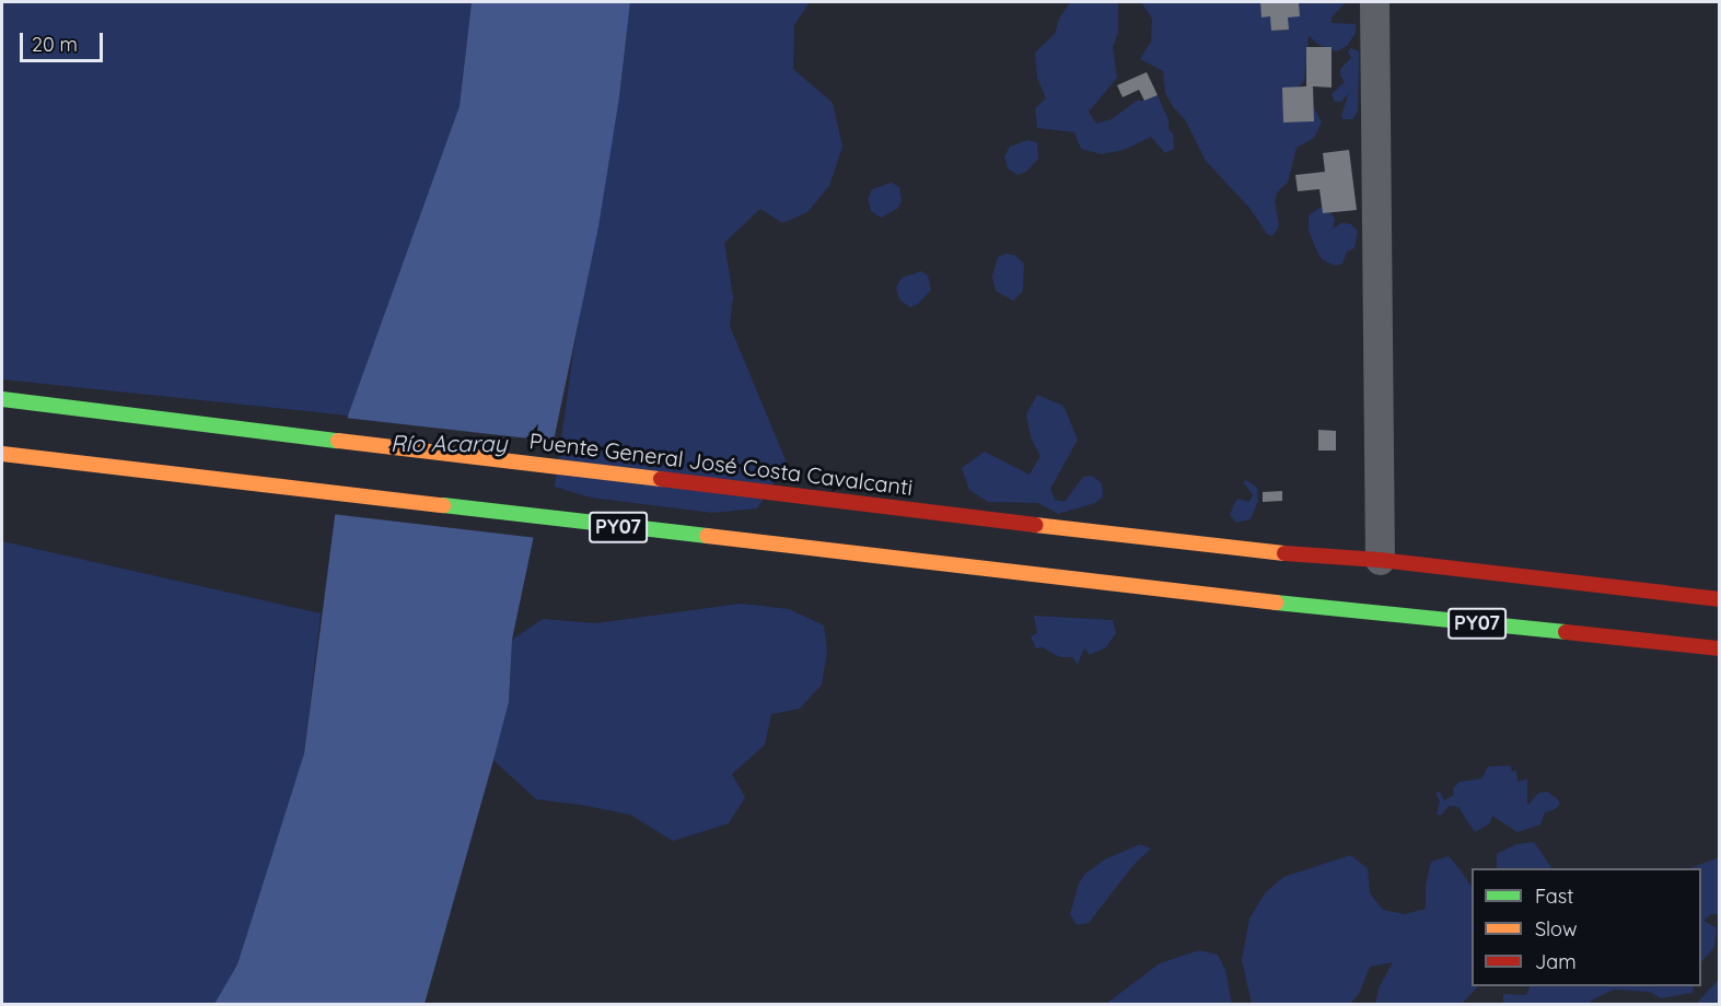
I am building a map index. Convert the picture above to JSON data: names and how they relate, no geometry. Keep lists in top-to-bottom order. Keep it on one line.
{"streets":{"highway":["Puente General José Costa Cavalcanti","PY07"]},"crossings":[["Puente General José Costa Cavalcanti","PY07"]],"water":["Río Acaray"],"legend":["Fast","Slow","Jam"],"scale_bar":"20 m"}
